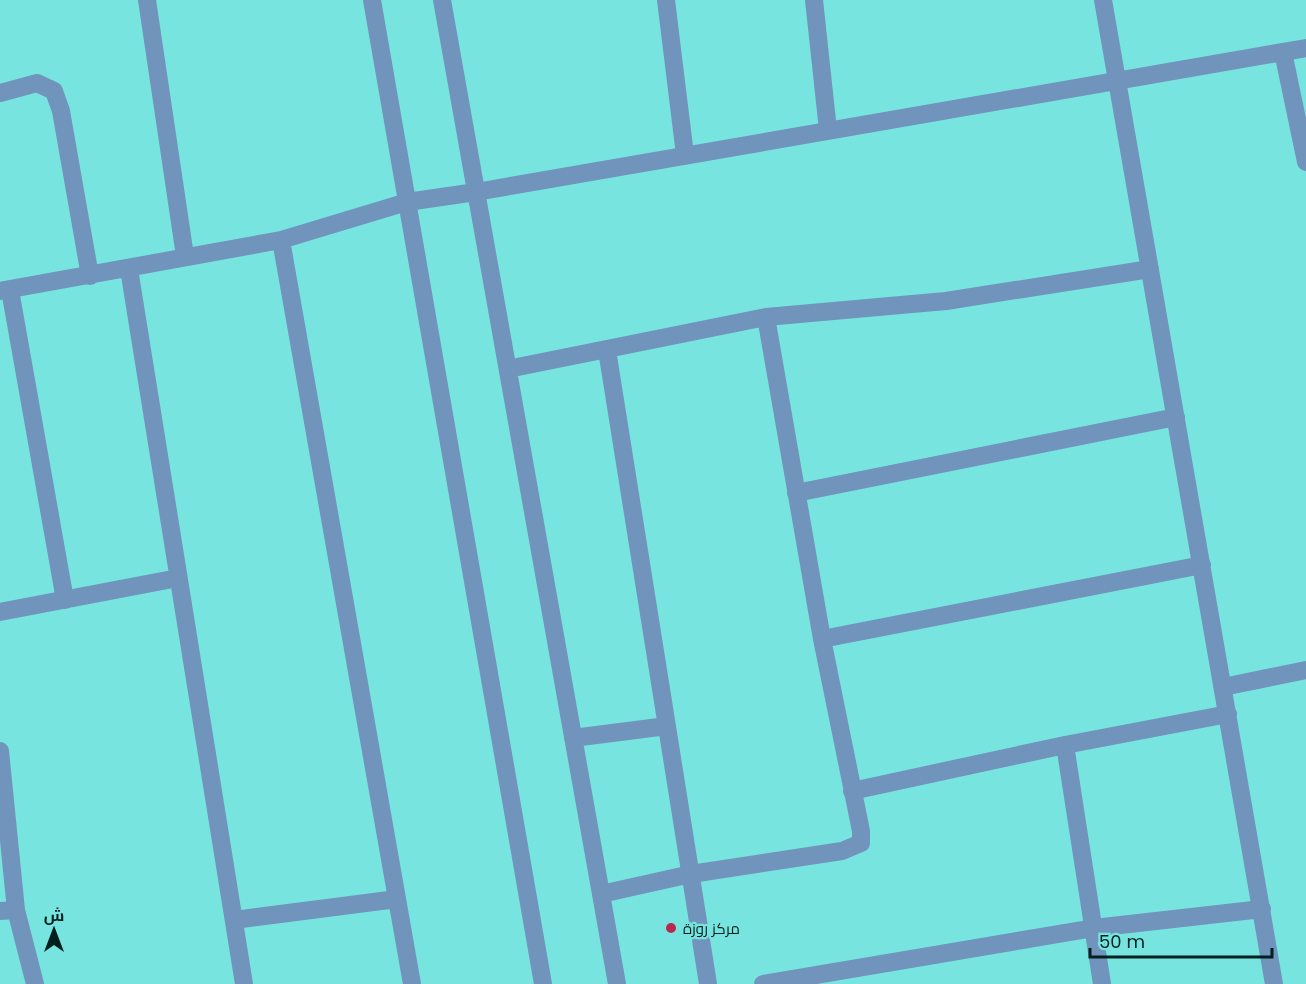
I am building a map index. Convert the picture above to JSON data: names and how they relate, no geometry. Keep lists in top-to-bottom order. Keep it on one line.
{"places":["مركز روزة"],"scale_bar":"50 m","north":"top"}
